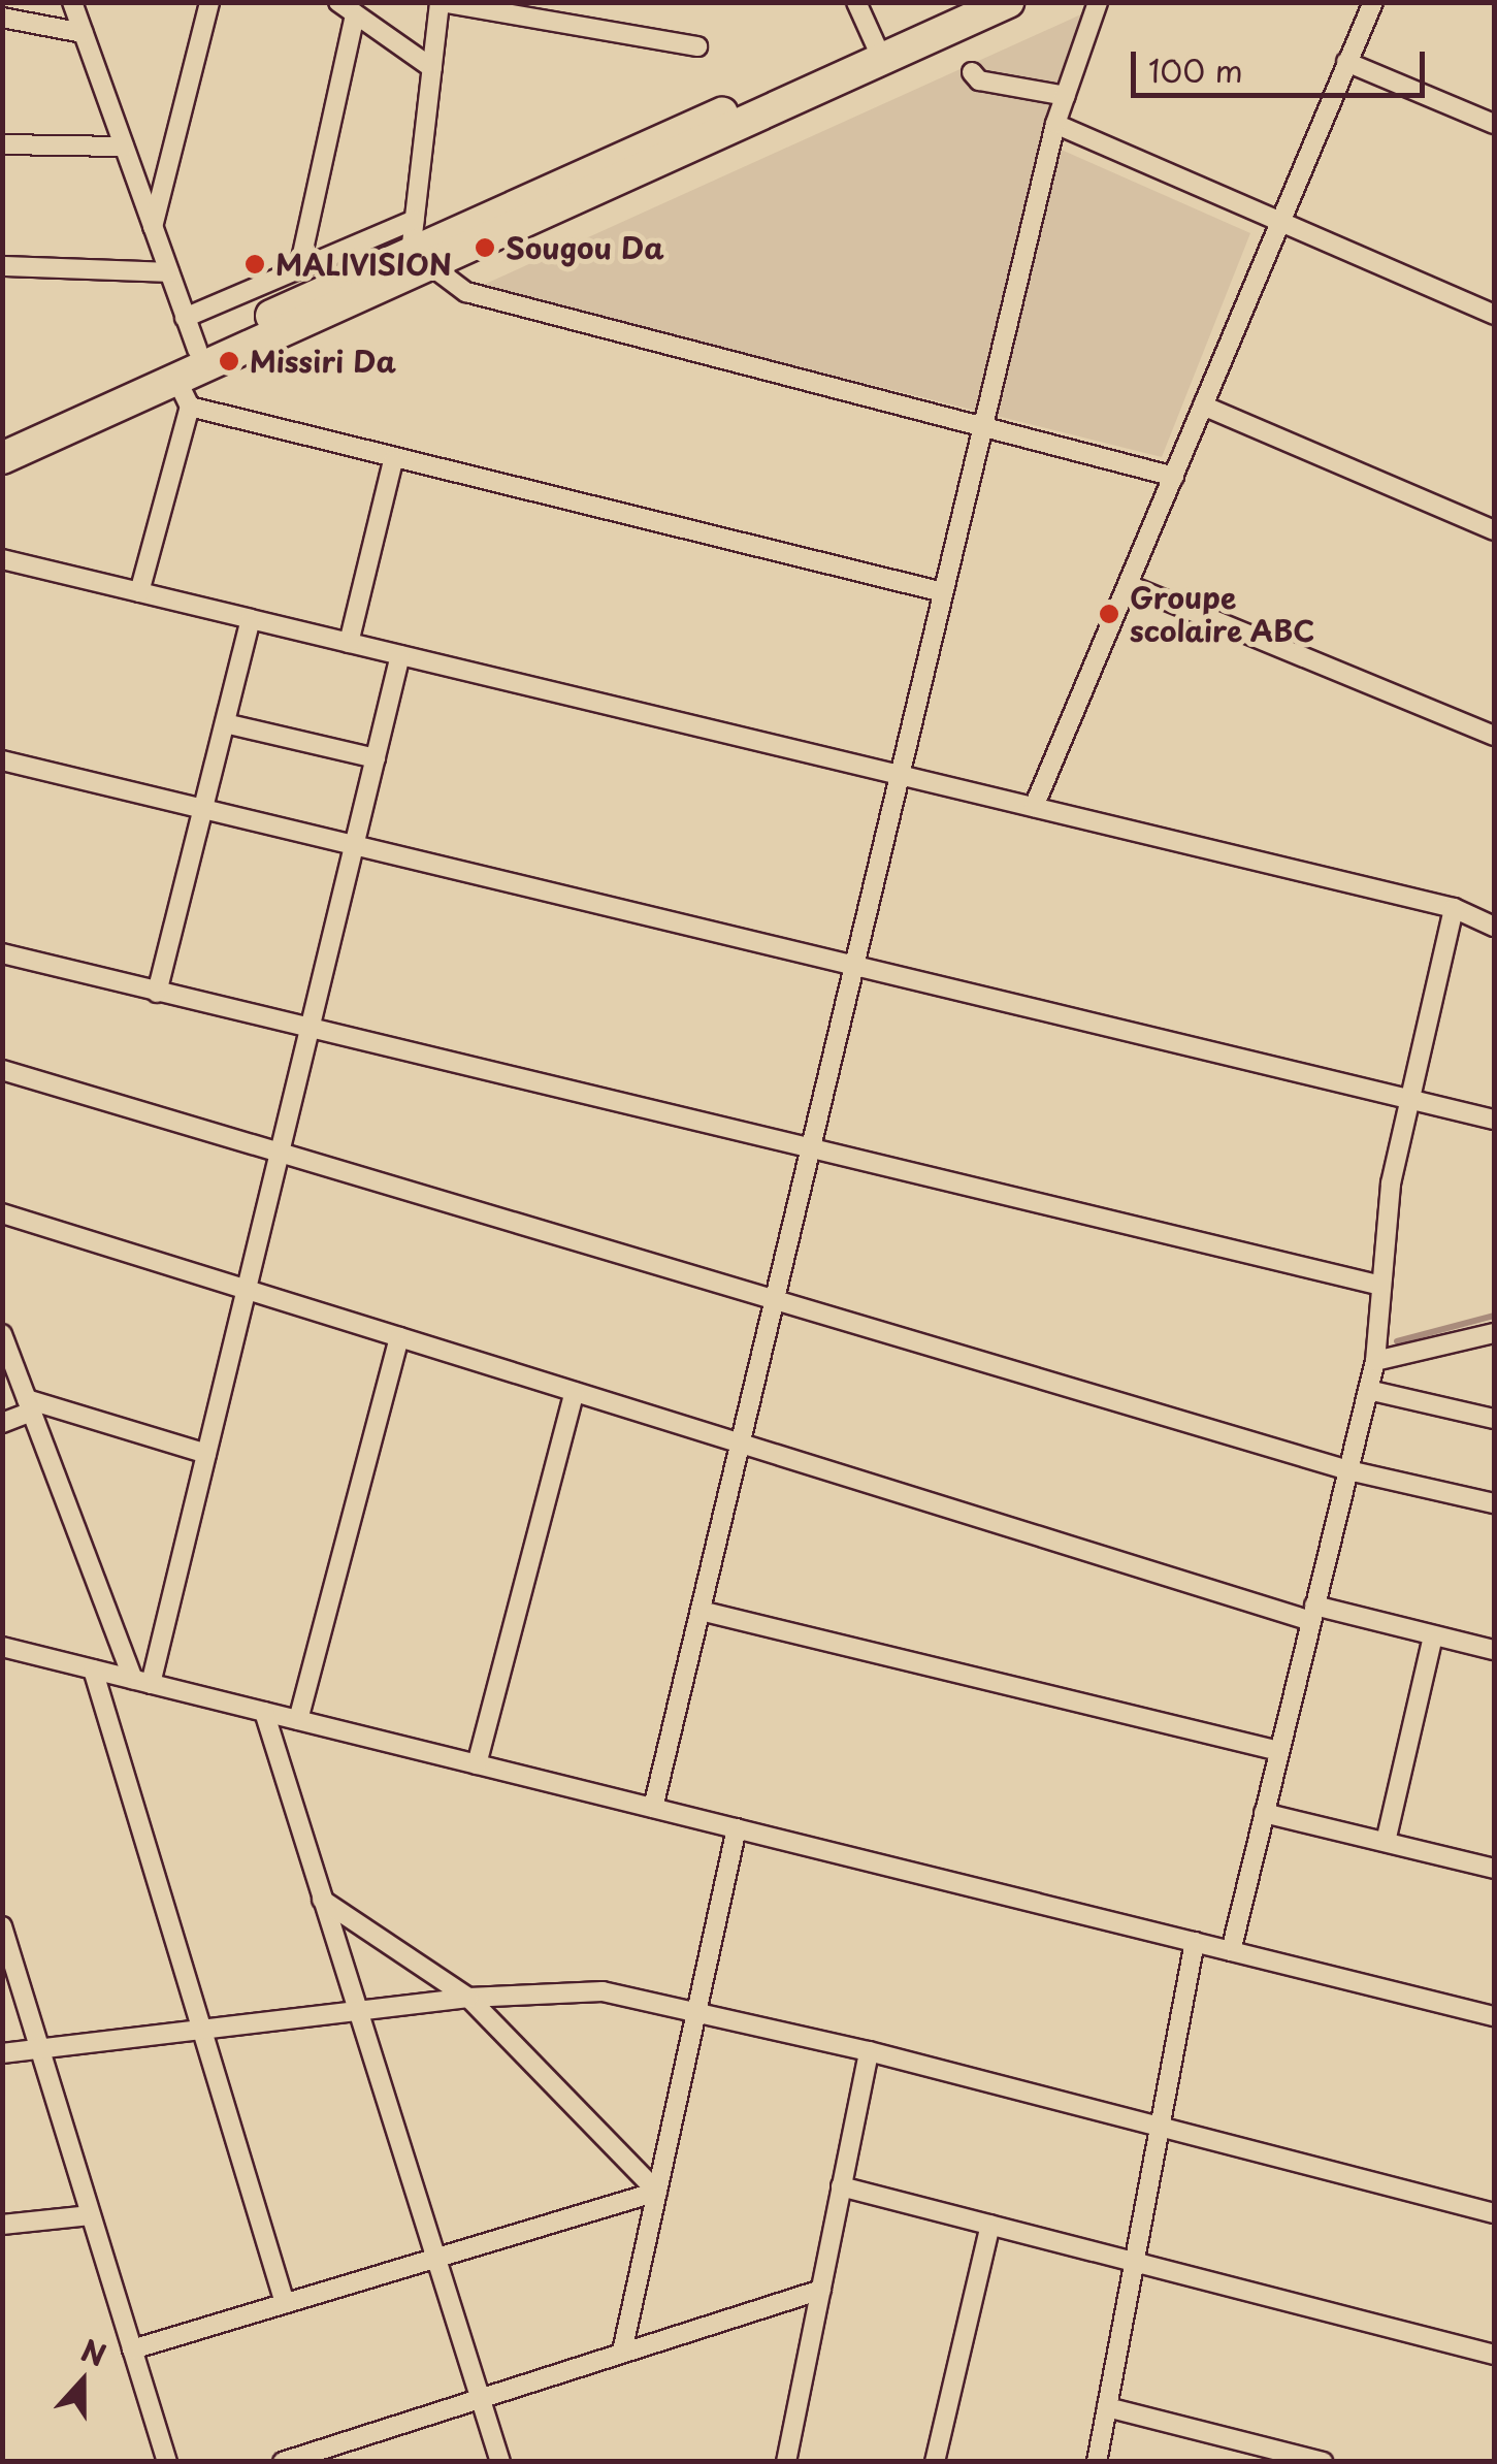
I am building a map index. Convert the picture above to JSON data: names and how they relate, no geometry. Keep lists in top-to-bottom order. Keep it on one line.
{"places":["Sougou Da","MALIVISION","Missiri Da","Groupe scolaire ABC"],"scale_bar":"100 m","north":"top"}
